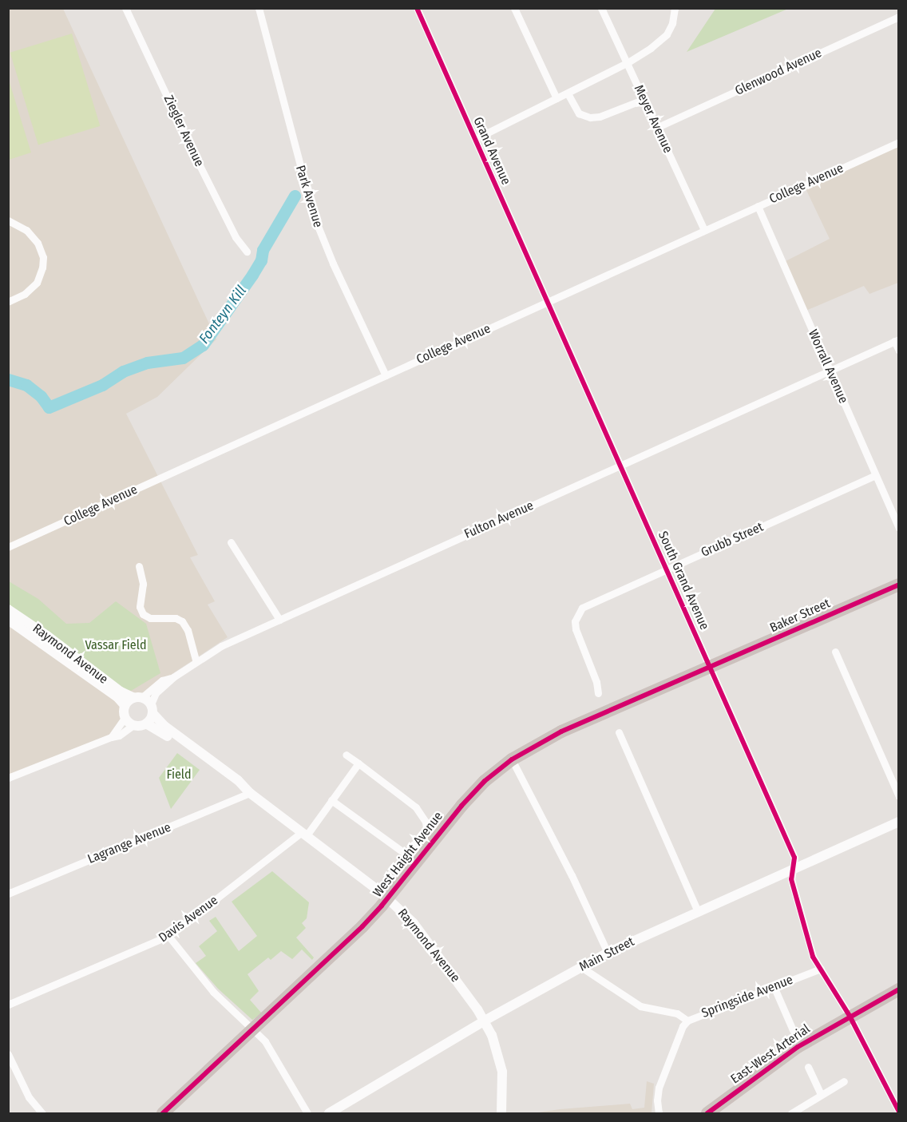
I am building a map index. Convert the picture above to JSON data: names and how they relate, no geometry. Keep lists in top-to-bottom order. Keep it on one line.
{"streets":{"highway":["Baker Street","West Haight Avenue","East-West Arterial"],"main road":["Raymond Avenue","Main Street"],"street":["Glenwood Avenue","Meyer Avenue","Ziegler Avenue","Grand Avenue","College Avenue","Park Avenue","Worrall Avenue","Fulton Avenue","Grubb Street","South Grand Avenue","Lagrange Avenue","Davis Avenue","Springside Avenue"]},"crossings":[["Glenwood Avenue","Meyer Avenue"],["Meyer Avenue","College Avenue"],["Grand Avenue","College Avenue"],["Grand Avenue","South Grand Avenue"],["College Avenue","Park Avenue"],["College Avenue","Worrall Avenue"],["College Avenue","South Grand Avenue"],["Worrall Avenue","Fulton Avenue"],["Worrall Avenue","Grubb Street"],["Fulton Avenue","South Grand Avenue"],["Fulton Avenue","Raymond Avenue"],["Grubb Street","South Grand Avenue"],["South Grand Avenue","Baker Street"],["South Grand Avenue","West Haight Avenue"],["South Grand Avenue","Main Street"],["South Grand Avenue","Springside Avenue"],["South Grand Avenue","East-West Arterial"],["Baker Street","West Haight Avenue"],["Raymond Avenue","Lagrange Avenue"],["Raymond Avenue","West Haight Avenue"],["Raymond Avenue","Davis Avenue"],["Raymond Avenue","Main Street"]],"water":["Fonteyn Kill"],"parks":["Vassar Field","Field"]}
